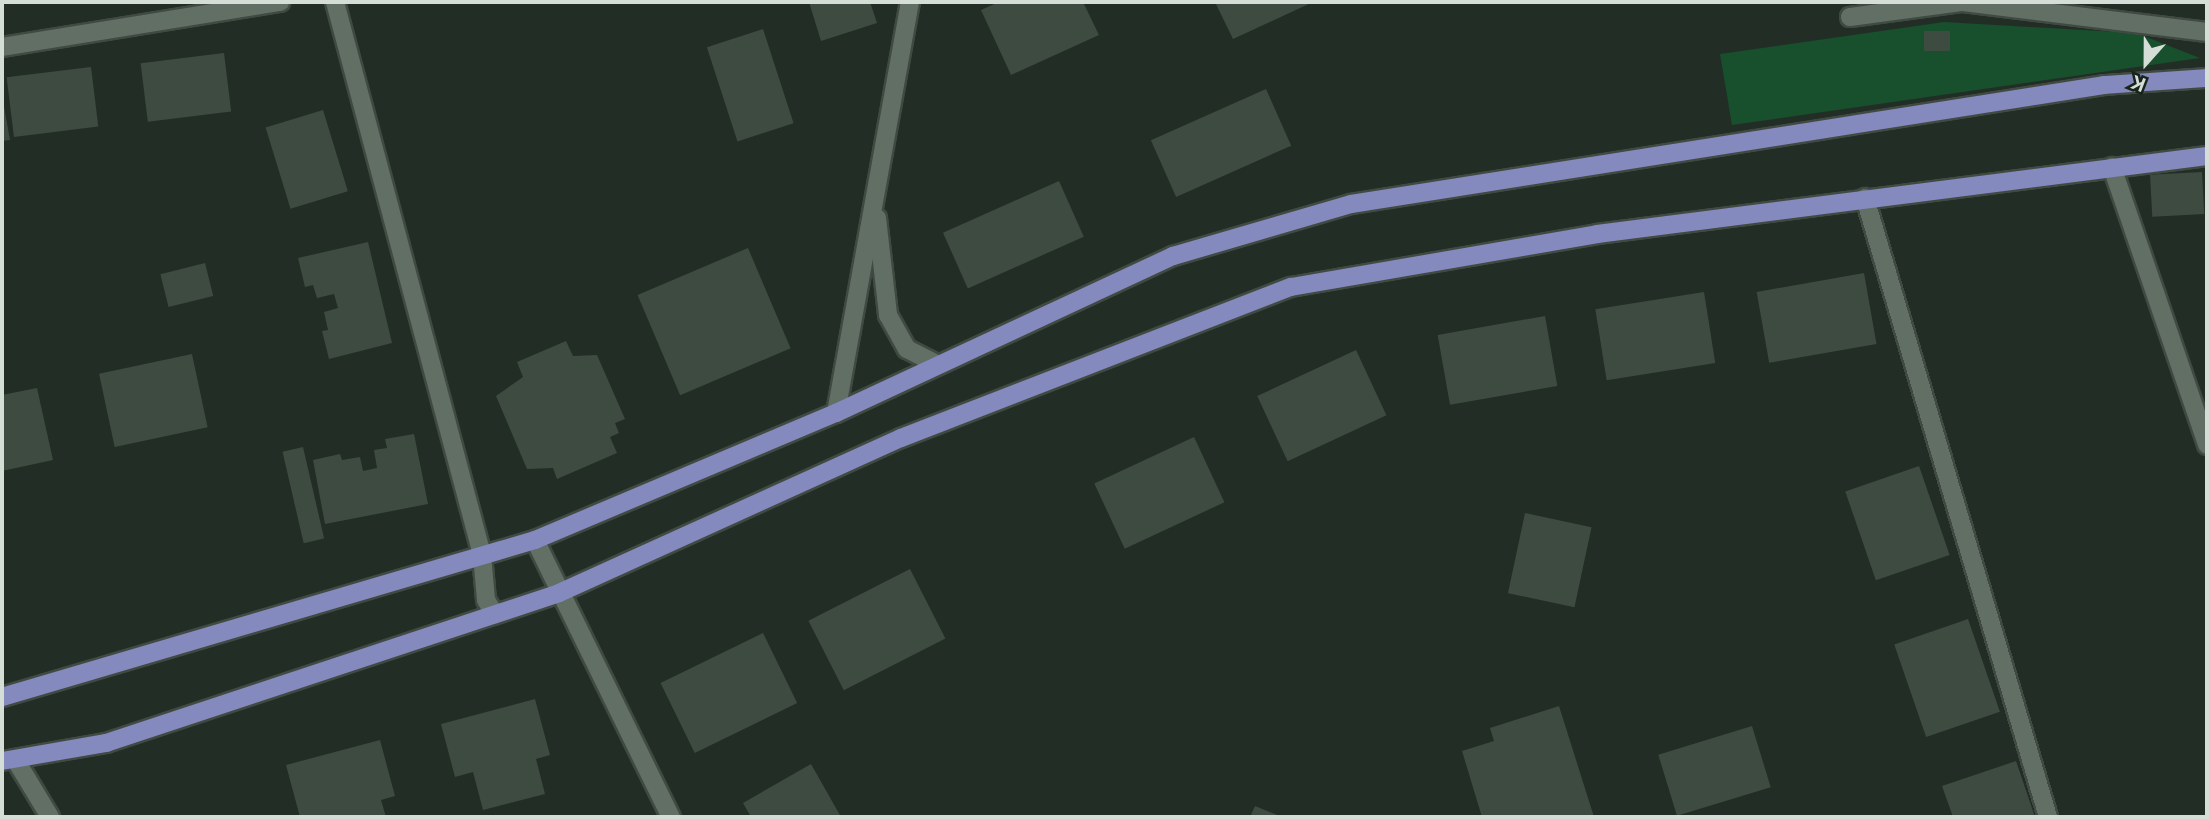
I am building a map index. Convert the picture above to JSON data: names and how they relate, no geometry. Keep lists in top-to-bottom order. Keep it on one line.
{"north":"bottom"}
